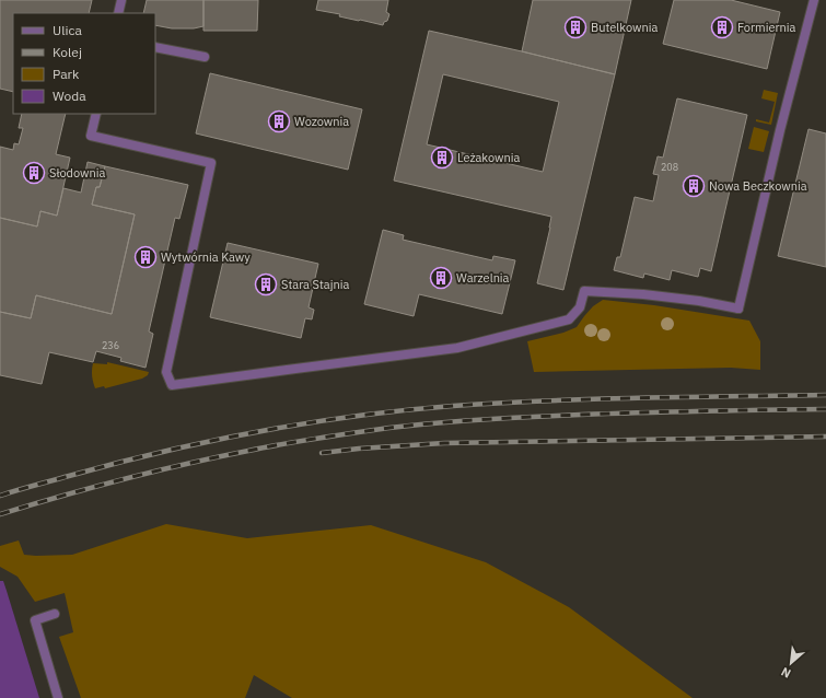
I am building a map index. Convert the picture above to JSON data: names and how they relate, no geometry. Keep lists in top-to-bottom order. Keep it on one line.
{"places":{"building":["Butelkownia","Formiernia","Wozownia","Leżakownia","Słodownia","Nowa Beczkownia","Wytwórnia Kawy","Warzelnia","Stara Stajnia"]},"house_numbers":["208","236"],"legend":["Ulica","Kolej","Park","Woda"],"north":"bottom left"}
